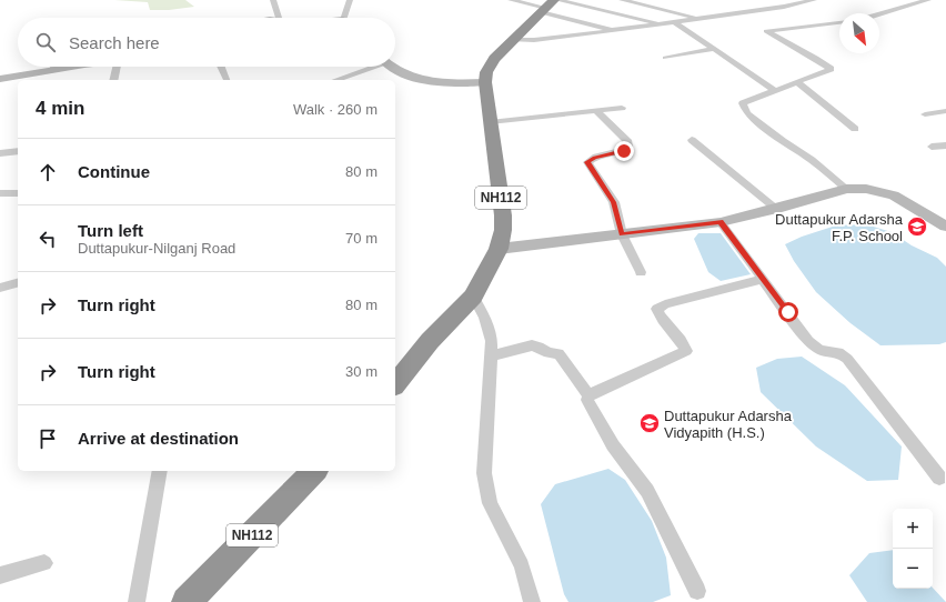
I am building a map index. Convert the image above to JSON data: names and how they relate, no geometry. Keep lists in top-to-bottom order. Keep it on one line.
{"streets":{"highway":["NH112"]},"places":{"school or university":["Duttapukur Adarsha F.P. School","Duttapukur Adarsha Vidyapith (H.S.)"]},"north":"bottom right","page":{"search":"Search here","heading":["4 min","Walk · 260 m"],"list":[["Continue","80 m"],["Turn left","Duttapukur-Nilganj Road","70 m"],["Turn right","80 m"],["Turn right","30 m"],"Arrive at destination"],"map_buttons":["+","−"]}}
